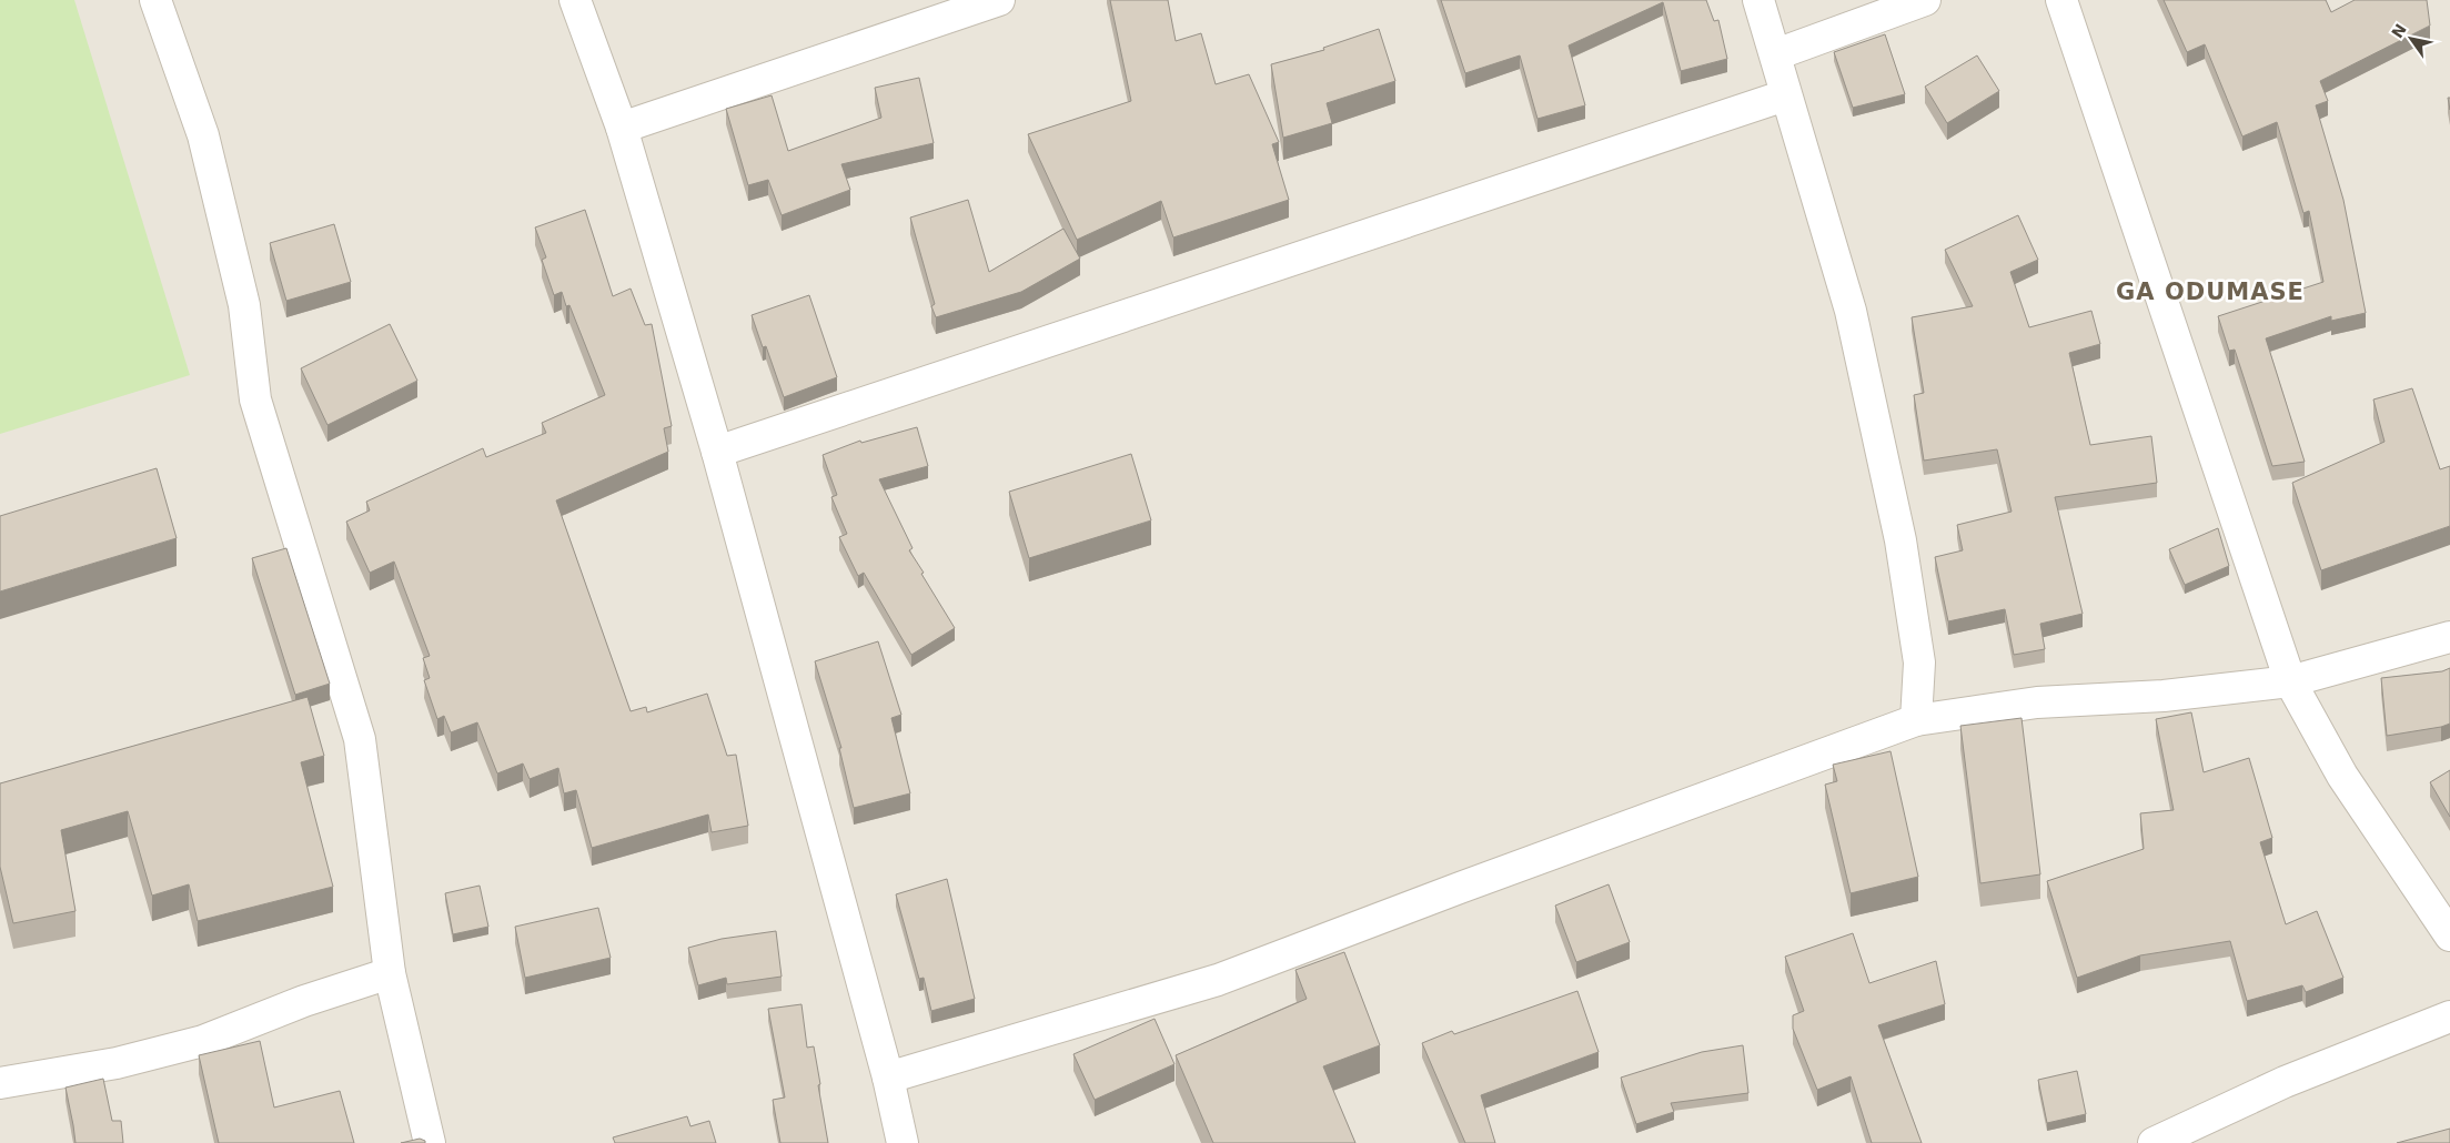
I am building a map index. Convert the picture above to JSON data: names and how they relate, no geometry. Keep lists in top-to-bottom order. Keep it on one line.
{"districts":["GA ODUMASE"],"north":"top left"}
